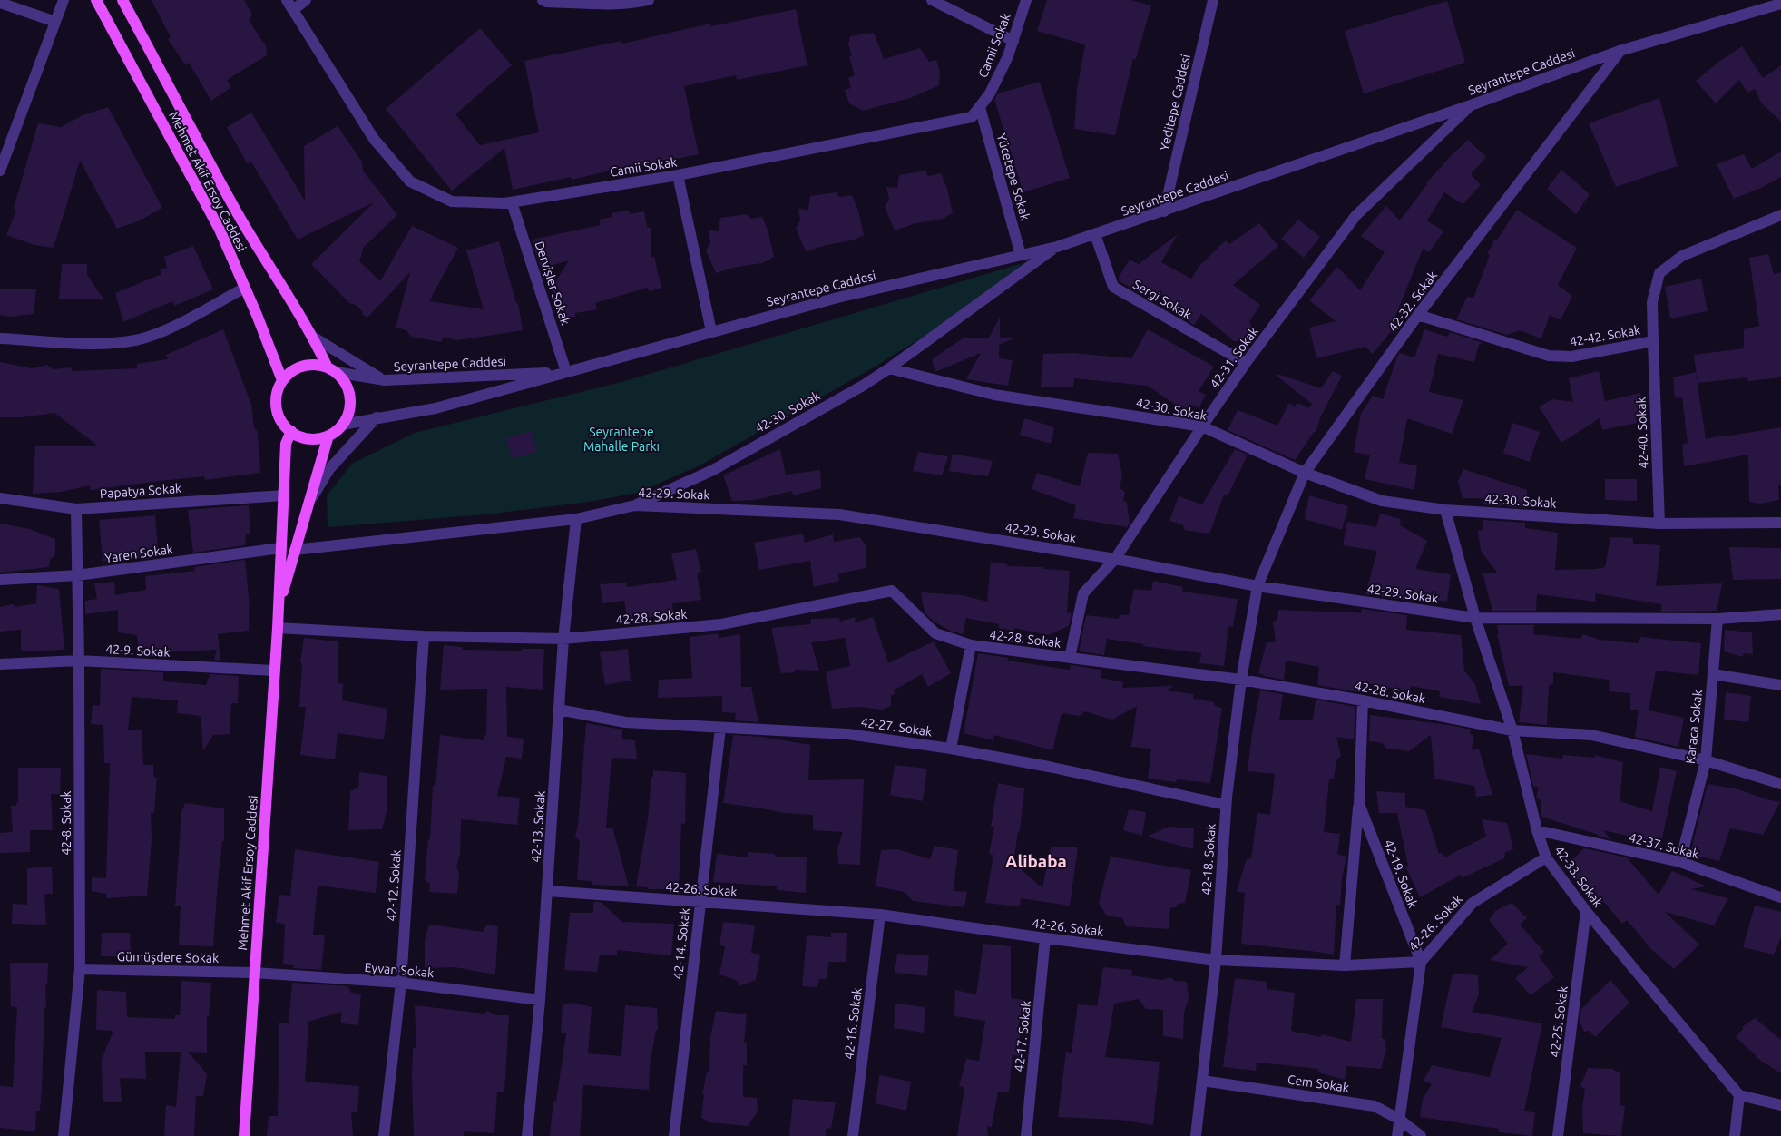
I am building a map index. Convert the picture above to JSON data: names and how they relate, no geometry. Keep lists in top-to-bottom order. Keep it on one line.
{"streets":{"main road":["Mehmet Akif Ersoy Caddesi"],"street":["Camii Sokak","Seyrantepe Caddesi","Yeditepe Caddesi","Yücetepe Sokak","Dervişler Sokak","Sergi Sokak","42-32. Sokak","42-42. Sokak","42-31. Sokak","42-30. Sokak","42-40. Sokak","Papatya Sokak","42-29. Sokak","Yaren Sokak","42-28. Sokak","42-9. Sokak","42-27. Sokak","Karaca Sokak","42-8. Sokak","42-13. Sokak","42-37. Sokak","42-18. Sokak","42-19. Sokak","42-33. Sokak","42-12. Sokak","42-26. Sokak","42-14. Sokak","Gümüşdere Sokak","Eyvan Sokak","42-25. Sokak","42-16. Sokak","42-17. Sokak","Cem Sokak"]},"crossings":[["Camii Sokak","Yücetepe Sokak"],["Camii Sokak","Dervişler Sokak"],["Seyrantepe Caddesi","Yeditepe Caddesi"],["Seyrantepe Caddesi","Yücetepe Sokak"],["Seyrantepe Caddesi","Mehmet Akif Ersoy Caddesi"],["Seyrantepe Caddesi","Dervişler Sokak"],["Seyrantepe Caddesi","Sergi Sokak"],["Seyrantepe Caddesi","42-32. Sokak"],["Seyrantepe Caddesi","42-31. Sokak"],["Mehmet Akif Ersoy Caddesi","Papatya Sokak"],["Mehmet Akif Ersoy Caddesi","42-29. Sokak"],["Mehmet Akif Ersoy Caddesi","Yaren Sokak"],["Mehmet Akif Ersoy Caddesi","42-28. Sokak"],["Mehmet Akif Ersoy Caddesi","42-9. Sokak"],["Mehmet Akif Ersoy Caddesi","Gümüşdere Sokak"],["Mehmet Akif Ersoy Caddesi","Eyvan Sokak"],["Sergi Sokak","42-31. Sokak"],["42-32. Sokak","42-42. Sokak"],["42-32. Sokak","42-30. Sokak"],["42-32. Sokak","42-29. Sokak"],["42-32. Sokak","42-18. Sokak"],["42-42. Sokak","42-40. Sokak"],["42-31. Sokak","42-30. Sokak"],["42-31. Sokak","42-29. Sokak"],["42-31. Sokak","42-28. Sokak"],["42-30. Sokak","42-40. Sokak"],["42-30. Sokak","42-29. Sokak"],["42-30. Sokak","42-33. Sokak"],["Papatya Sokak","42-8. Sokak"],["42-29. Sokak","Karaca Sokak"],["42-29. Sokak","42-13. Sokak"],["42-29. Sokak","42-18. Sokak"],["42-29. Sokak","42-33. Sokak"],["Yaren Sokak","42-8. Sokak"],["42-28. Sokak","Karaca Sokak"],["42-28. Sokak","42-13. Sokak"],["42-28. Sokak","42-18. Sokak"],["42-28. Sokak","42-19. Sokak"],["42-28. Sokak","42-33. Sokak"],["42-28. Sokak","42-12. Sokak"],["42-9. Sokak","42-8. Sokak"],["42-27. Sokak","42-13. Sokak"],["42-27. Sokak","42-18. Sokak"],["42-27. Sokak","42-14. Sokak"],["Karaca Sokak","42-37. Sokak"],["42-8. Sokak","Gümüşdere Sokak"],["42-13. Sokak","42-26. Sokak"],["42-13. Sokak","Eyvan Sokak"],["42-37. Sokak","42-33. Sokak"],["42-18. Sokak","42-26. Sokak"],["42-18. Sokak","Cem Sokak"],["42-19. Sokak","42-26. Sokak"],["42-19. Sokak","Cem Sokak"],["42-33. Sokak","42-26. Sokak"],["42-33. Sokak","42-25. Sokak"],["42-12. Sokak","Eyvan Sokak"],["42-26. Sokak","42-14. Sokak"],["42-26. Sokak","42-16. Sokak"],["42-26. Sokak","42-17. Sokak"],["Gümüşdere Sokak","Eyvan Sokak"]],"districts":["Alibaba"],"parks":["Seyrantepe Mahalle Parkı"]}
